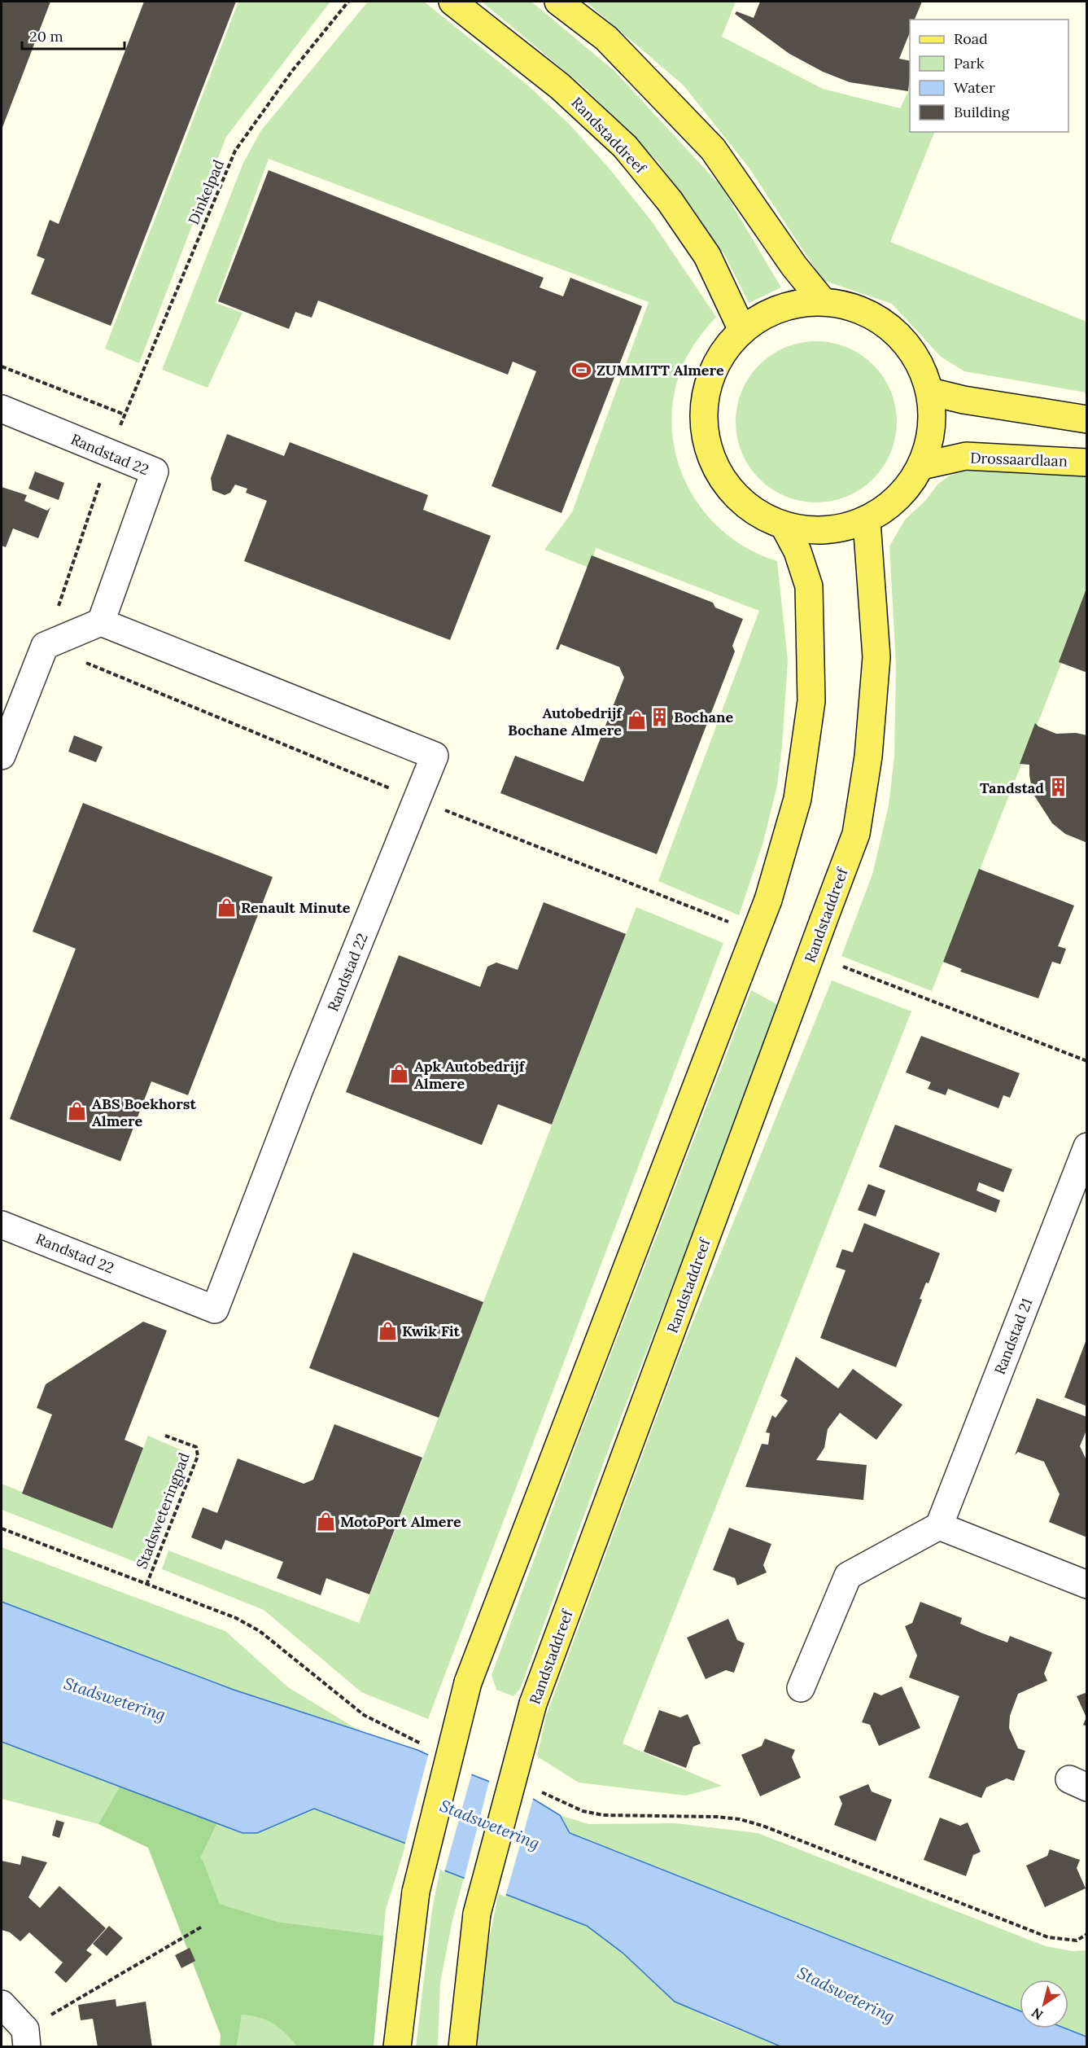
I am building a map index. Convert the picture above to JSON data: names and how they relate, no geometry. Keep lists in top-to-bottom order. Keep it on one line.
{"streets":{"main road":["Randstaddreef","Drossaardlaan"],"street":["Randstad 22","Randstad 21"],"path":["Dinkelpad","Stadsweteringpad"]},"crossings":[["Dinkelpad","Randstad 22"]],"water":["Stadswetering"],"places":{"sports":["ZUMMITT Almere"],"building":["Bochane","Tandstad"],"shop":["Autobedrijf Bochane Almere","Renault Minute","Apk Autobedrijf Almere","ABS Boekhorst Almere","Kwik Fit","MotoPort Almere"]},"legend":["Road","Park","Water","Building"],"scale_bar":"20 m","north":"bottom left"}
